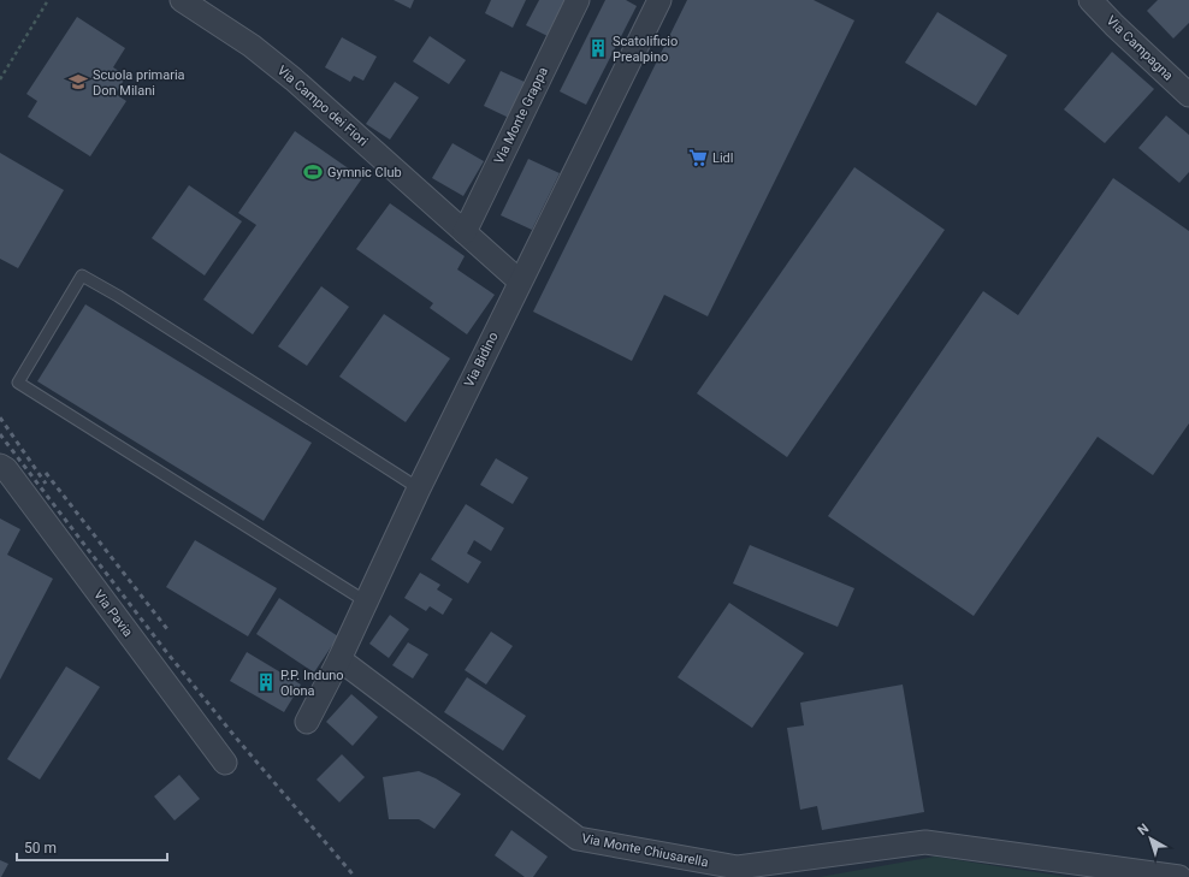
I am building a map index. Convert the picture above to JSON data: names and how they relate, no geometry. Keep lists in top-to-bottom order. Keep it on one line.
{"streets":{"street":["Via Campagna","Via Campo dei Fiori","Via Monte Grappa","Via Bidino","Via Pavia","Via Monte Chiusarella"]},"crossings":[["Via Campo dei Fiori","Via Monte Grappa"],["Via Campo dei Fiori","Via Bidino"],["Via Bidino","Via Monte Chiusarella"]],"places":{"building":["Scatolificio Prealpino","P.P. Induno Olona"],"school or university":["Scuola primaria Don Milani"],"supermarket":["Lidl"],"sports":["Gymnic Club"]},"scale_bar":"50 m","north":"top left"}
